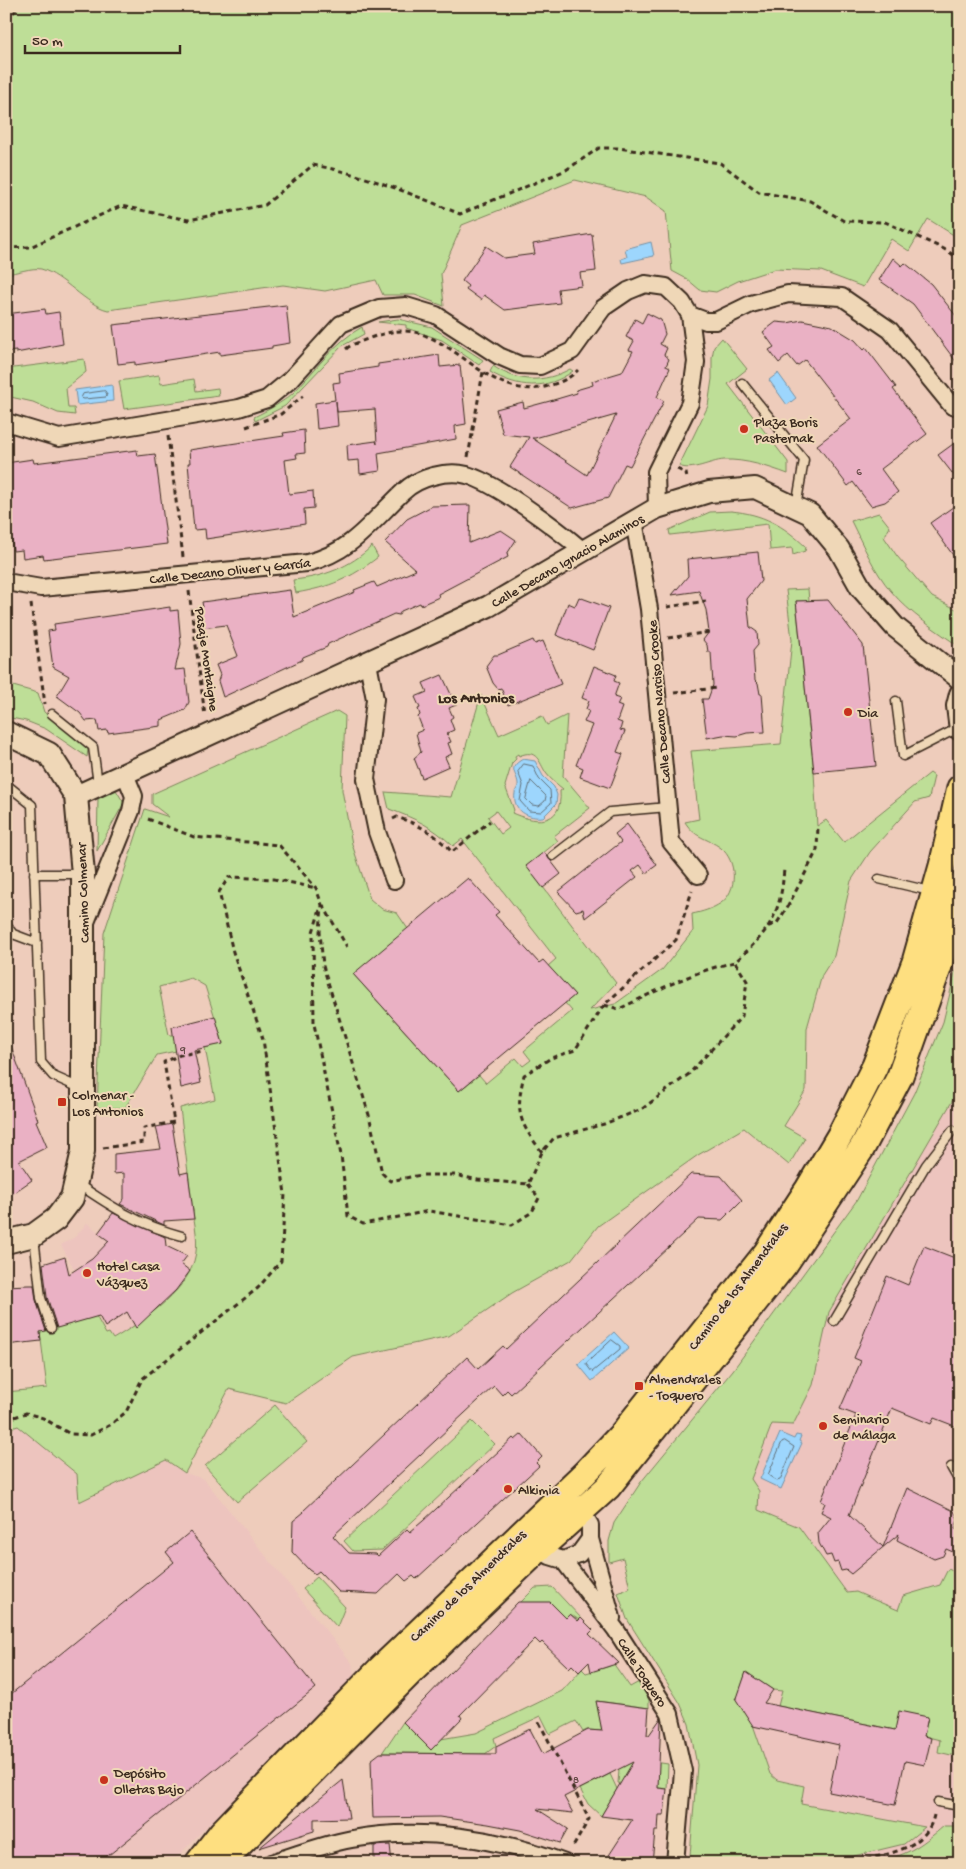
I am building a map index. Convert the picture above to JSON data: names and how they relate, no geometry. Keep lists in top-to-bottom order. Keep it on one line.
{"streets":{"main road":["Camino Colmenar","Camino de los Almendrales"],"street":["Calle Decano Ignacio Alaminos","Calle Decano Oliver y García","Calle Decano Narciso Crooke","Calle Toquero"],"path":["Pasaje Montaigne"]},"crossings":[["Calle Decano Ignacio Alaminos","Calle Decano Oliver y García"],["Calle Decano Ignacio Alaminos","Pasaje Montaigne"],["Calle Decano Ignacio Alaminos","Calle Decano Narciso Crooke"],["Calle Decano Ignacio Alaminos","Camino Colmenar"],["Camino de los Almendrales","Calle Toquero"]],"districts":["Los Antonios"],"places":{"other":["Plaza Boris Pasternak","Dia","Hotel Casa Vázquez","Seminario de Málaga","Alkimia","Depósito Olletas Bajo"],"transit":["Colmenar - Los Antonios","Almendrales - Toquero"]},"house_numbers":["6","9","8"],"scale_bar":"50 m"}
